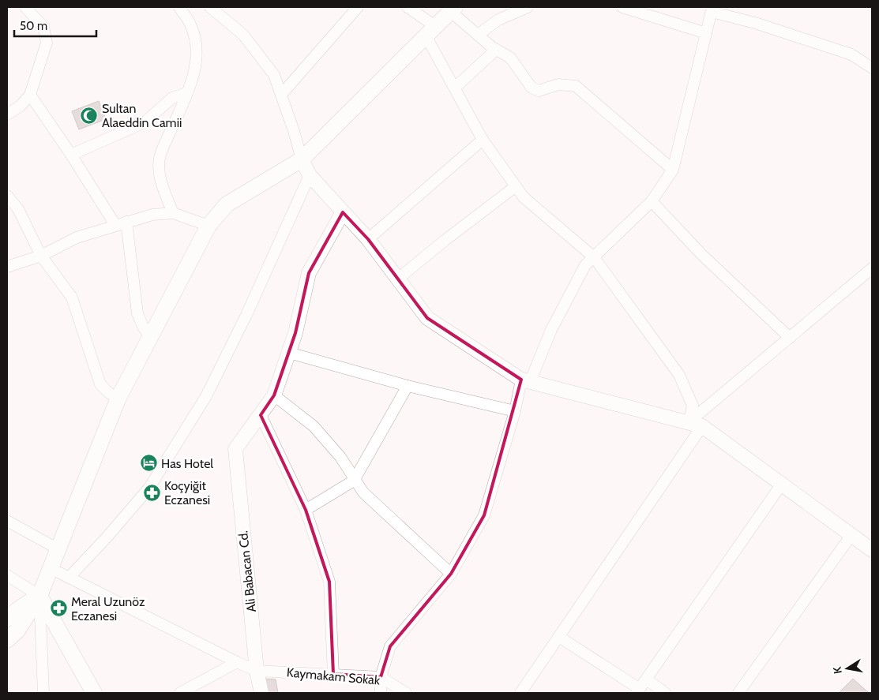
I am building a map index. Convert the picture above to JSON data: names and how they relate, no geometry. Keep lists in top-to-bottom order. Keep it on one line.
{"streets":{"street":["Ali Babacan Cd.","Kaymakam Sokak"]},"crossings":[["Ali Babacan Cd.","Kaymakam Sokak"]],"places":{"mosque":["Sultan Alaeddin Camii"],"hotel":["Has Hotel"],"pharmacy":["Koçyiğit Eczanesi","Meral Uzunöz Eczanesi"]},"scale_bar":"50 m","north":"left"}
